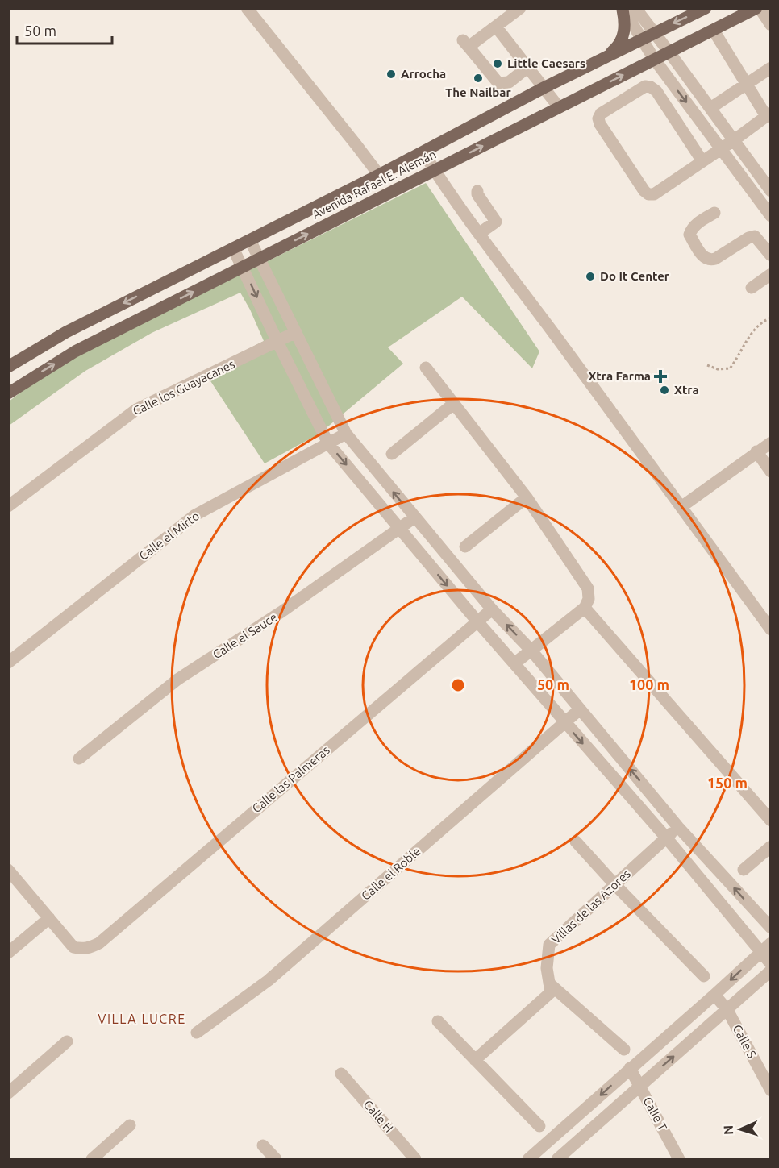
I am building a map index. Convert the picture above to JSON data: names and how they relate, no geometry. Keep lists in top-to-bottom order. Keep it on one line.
{"streets":{"main road":["Avenida Rafael E. Alemán"],"street":["Calle los Guayacanes","Calle el Mirto","Calle el Sauce","Calle las Palmeras","Calle el Roble","Villas de las Azores","Calle S","Calle T","Calle H"]},"districts":["VILLA LUCRE"],"places":{"other":["Little Caesars","Arrocha","The Nailbar","Do It Center","Xtra"],"health":["Xtra Farma"]},"scale_bar":"50 m","north":"left","rings":["50 m","100 m","150 m"]}
